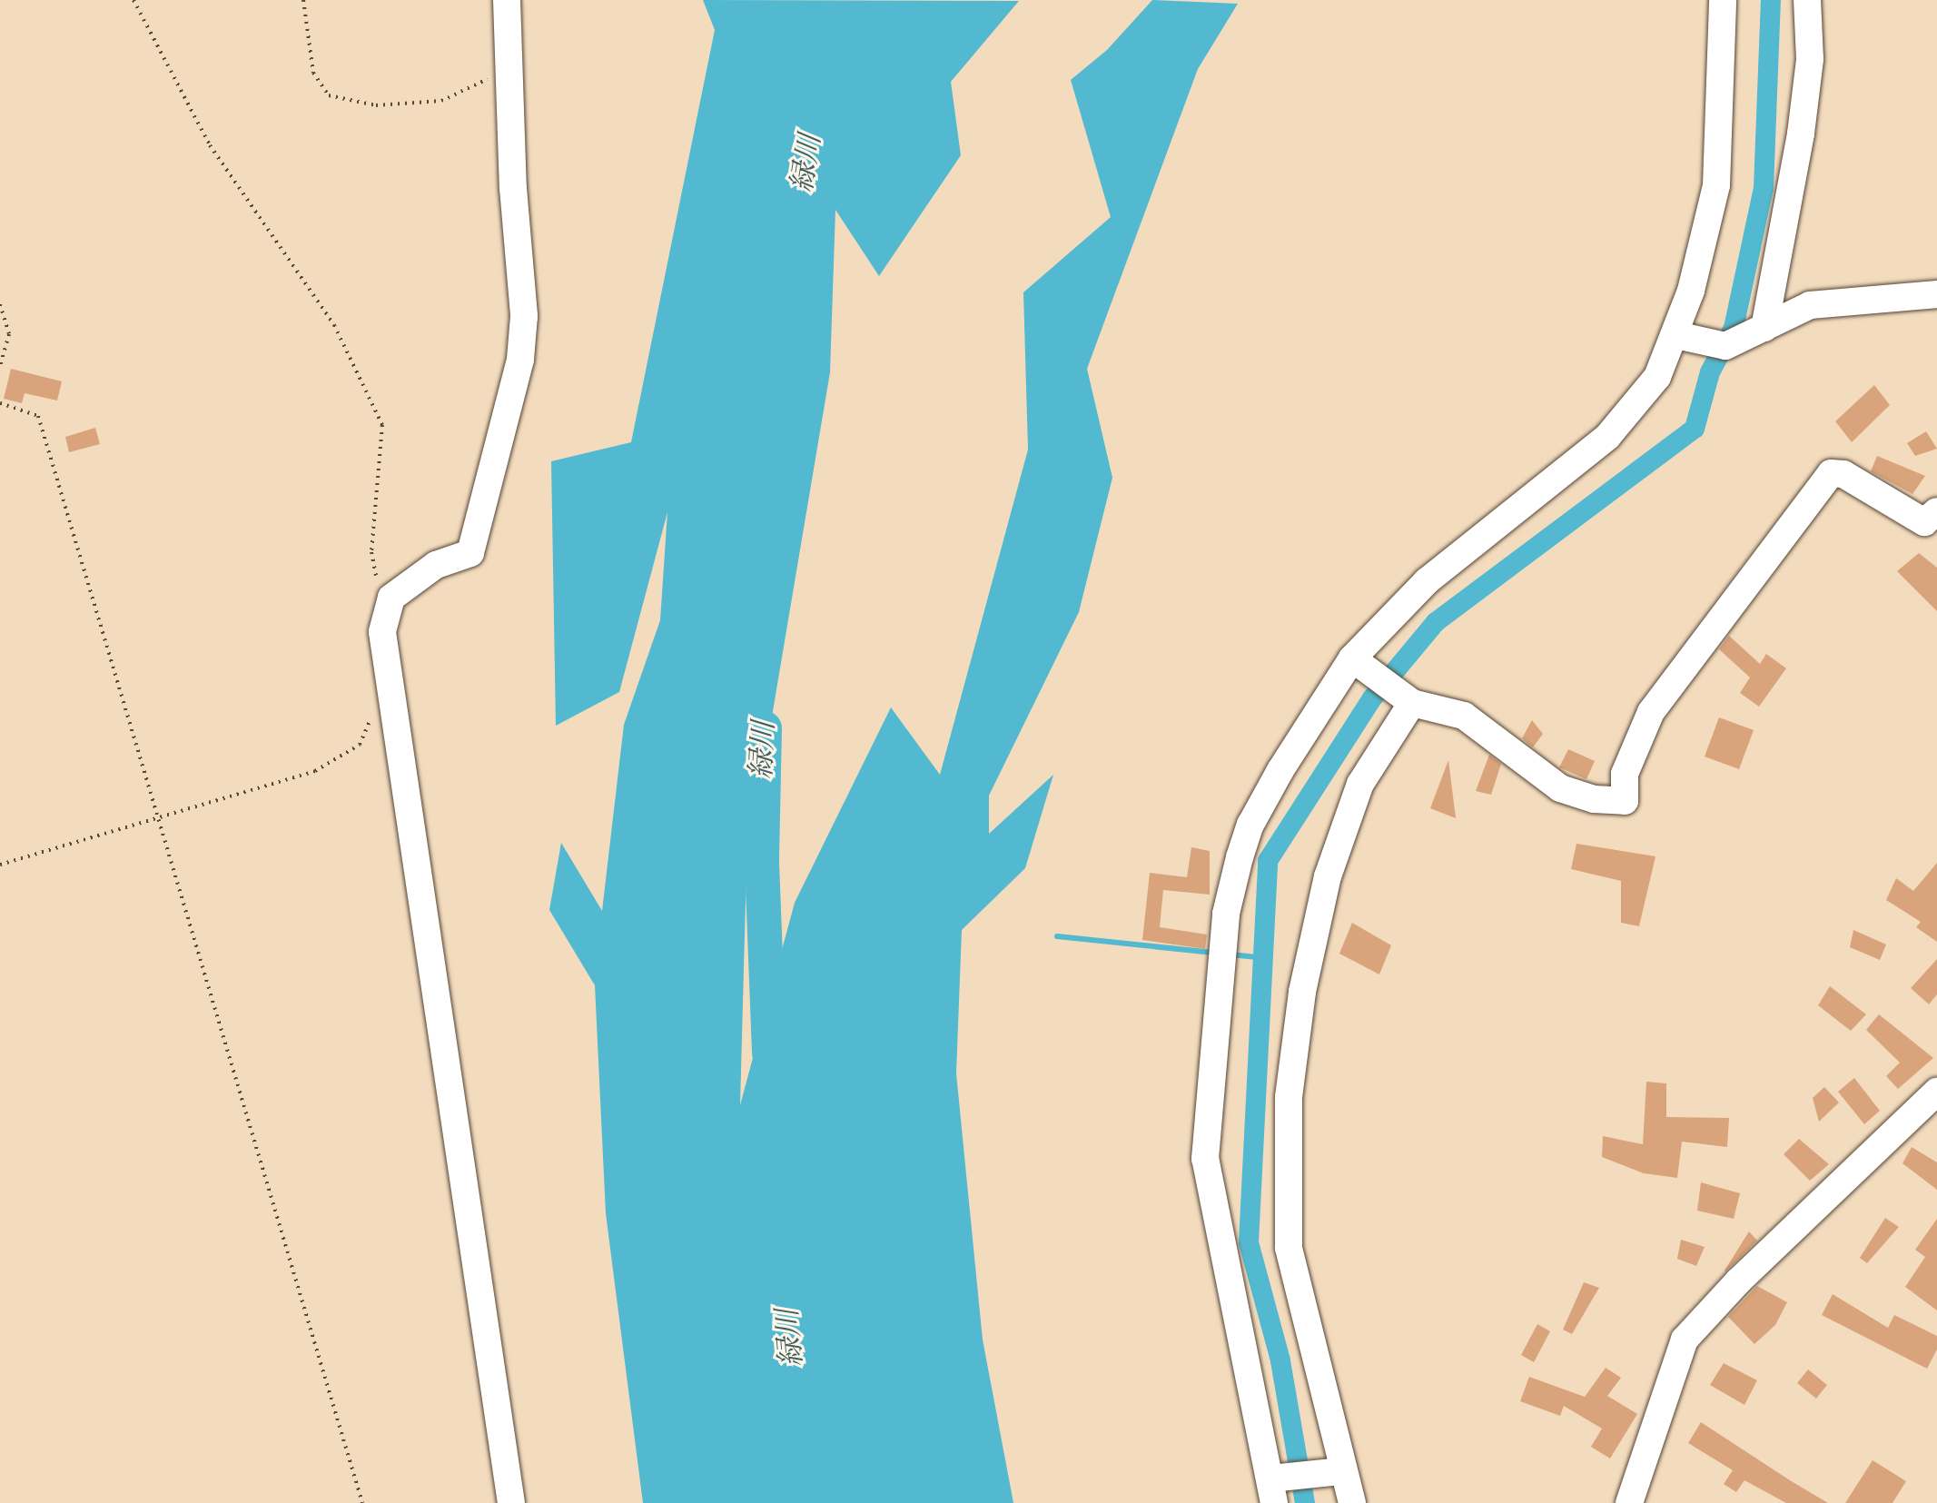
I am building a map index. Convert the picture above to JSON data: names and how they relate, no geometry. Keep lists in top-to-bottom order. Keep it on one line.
{"water":["緑川"]}
